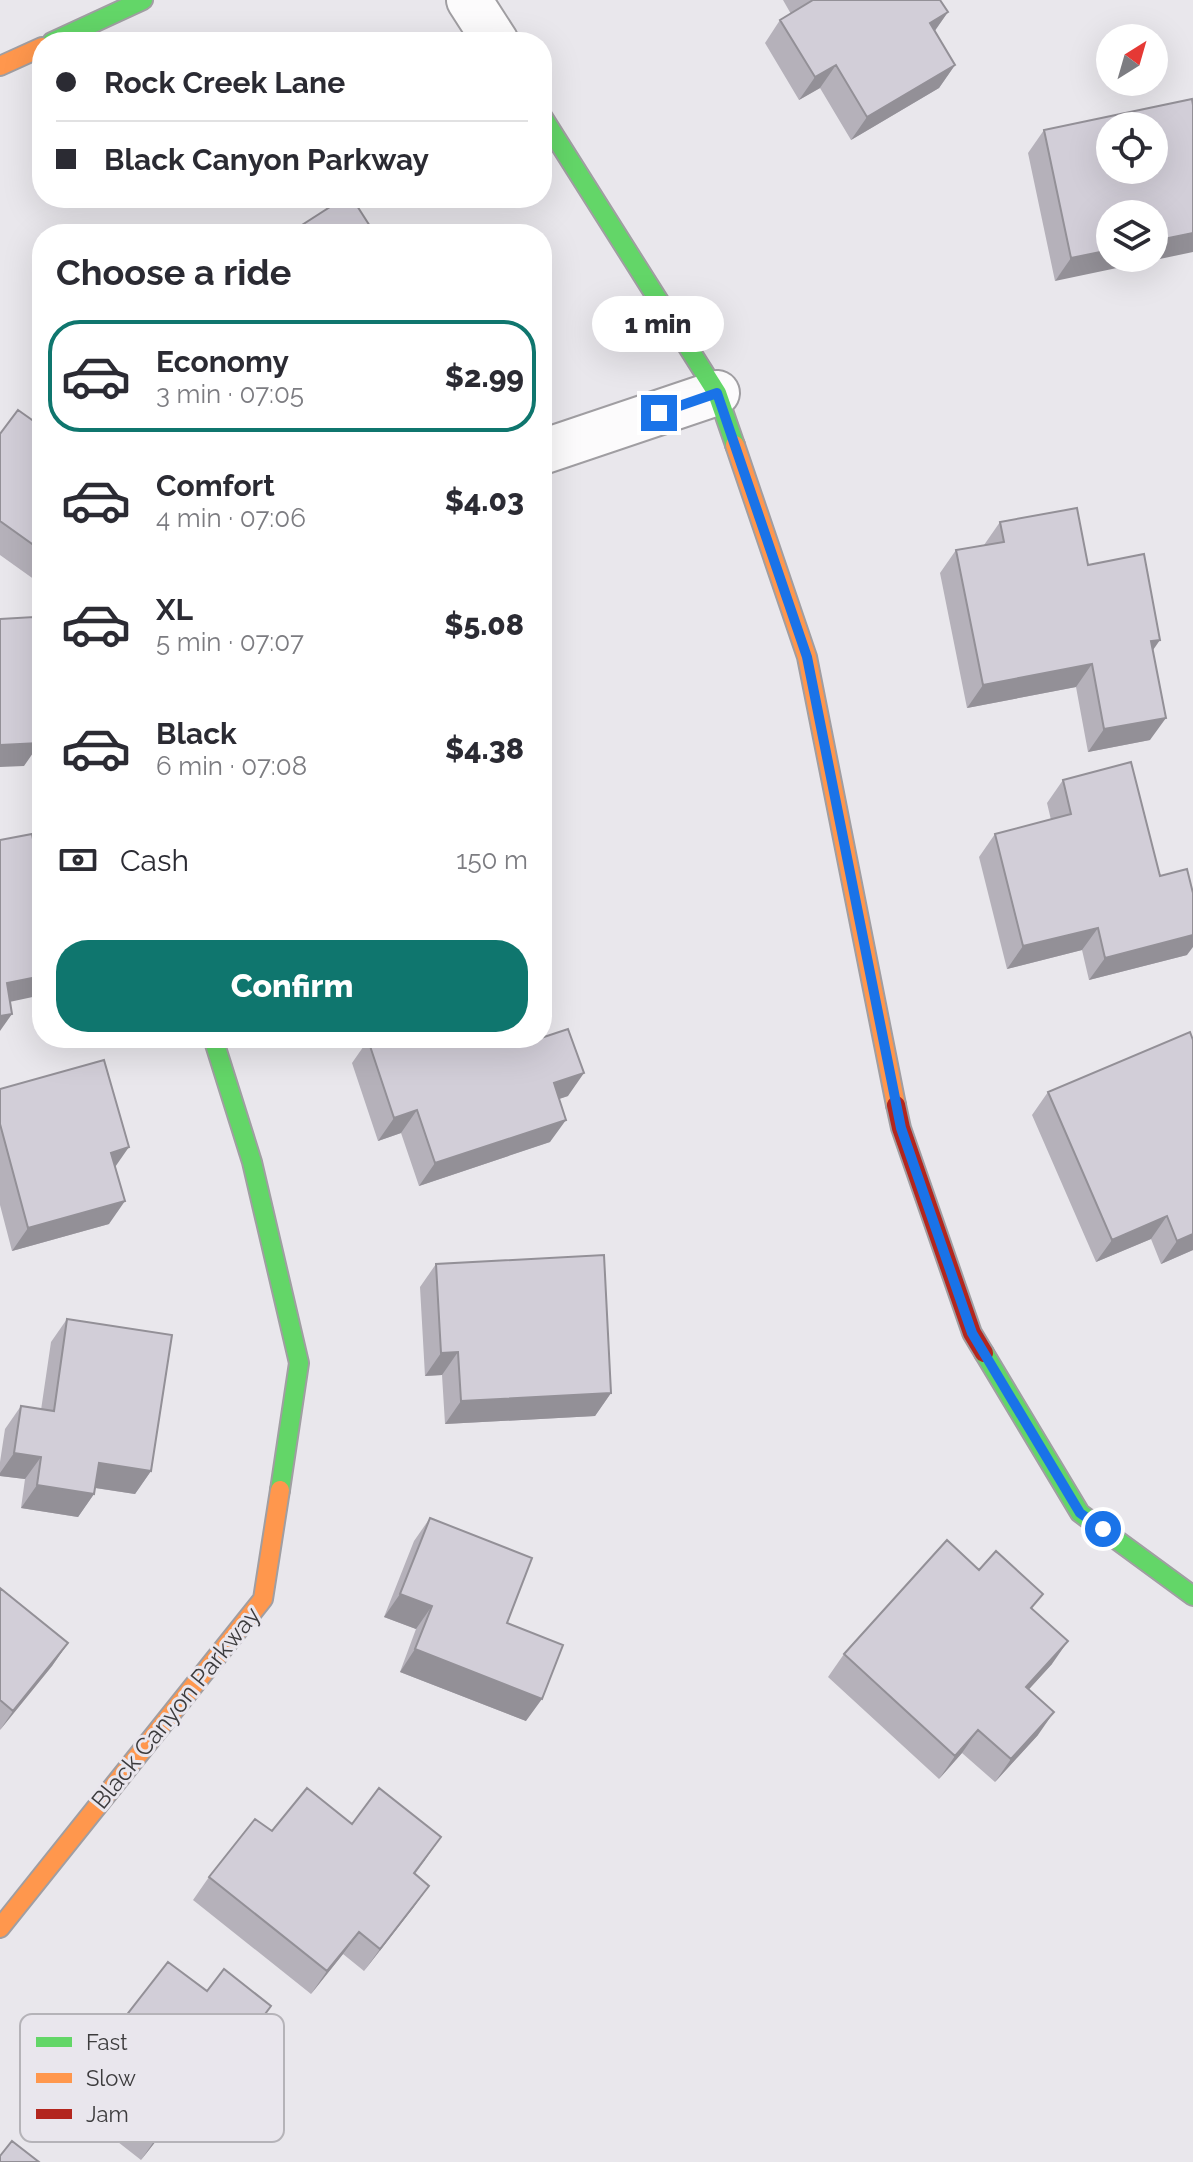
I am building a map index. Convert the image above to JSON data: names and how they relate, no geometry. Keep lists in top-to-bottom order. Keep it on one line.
{"streets":{"street":["Black Canyon Parkway"]},"legend":["Fast","Slow","Jam"],"north":"top right","page":{"banner":["Rock Creek Lane","Black Canyon Parkway"],"heading":"Choose a ride","bubble":"1 min","list":[{"name":"Economy","note":"3 min · 07:05","value":"$2.99"},{"name":"Comfort","note":"4 min · 07:06","value":"$4.03"},{"name":"XL","note":"5 min · 07:07","value":"$5.08"},{"name":"Black","note":"6 min · 07:08","value":"$4.38"}],"pay":["Cash","150 m"],"buttons":"Confirm"}}
